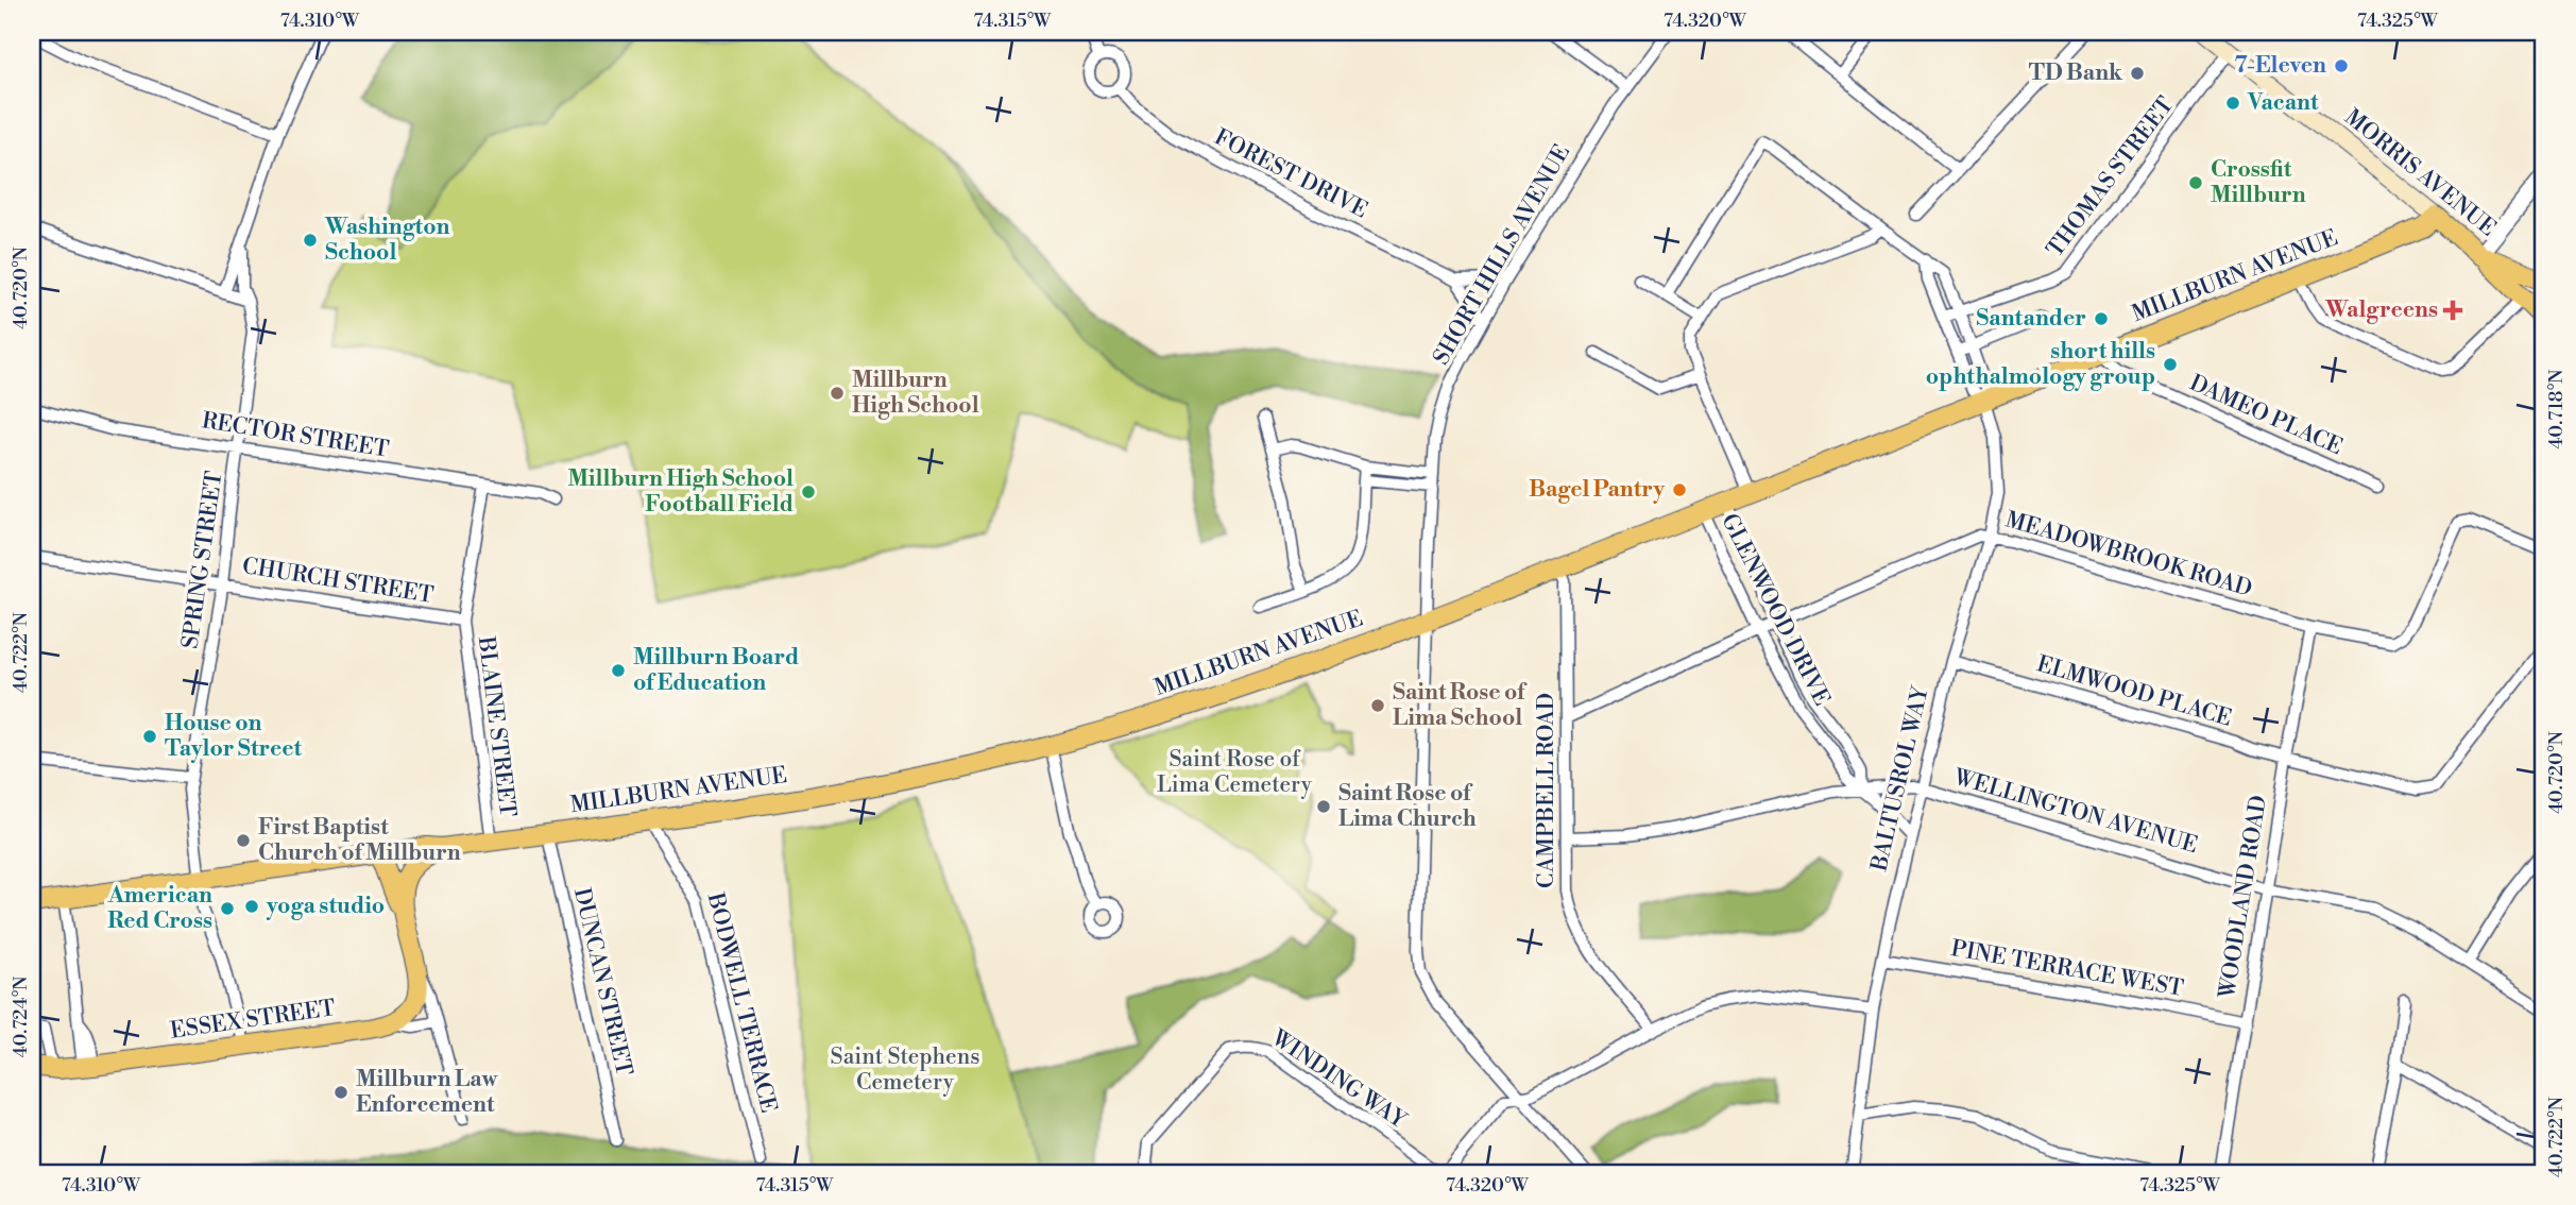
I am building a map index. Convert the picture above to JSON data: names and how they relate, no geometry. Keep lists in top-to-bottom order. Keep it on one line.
{"streets":{"main road":["MORRIS AVENUE","MILLBURN AVENUE","ESSEX STREET"],"street":["FOREST DRIVE","THOMAS STREET","SHORT HILLS AVENUE","DAMEO PLACE","RECTOR STREET","MEADOWBROOK ROAD","SPRING STREET","CHURCH STREET","GLENWOOD DRIVE","ELMWOOD PLACE","BLAINE STREET","BALTUSROL WAY","CAMPBELL ROAD","WELLINGTON AVENUE","WOODLAND ROAD","PINE TERRACE WEST","DUNCAN STREET","BODWELL TERRACE","WINDING WAY"]},"crossings":[["MORRIS AVENUE","THOMAS STREET"],["MORRIS AVENUE","MILLBURN AVENUE"],["FOREST DRIVE","SHORT HILLS AVENUE"],["SHORT HILLS AVENUE","MILLBURN AVENUE"],["MILLBURN AVENUE","DAMEO PLACE"],["MILLBURN AVENUE","SPRING STREET"],["MILLBURN AVENUE","GLENWOOD DRIVE"],["MILLBURN AVENUE","BLAINE STREET"],["MILLBURN AVENUE","BALTUSROL WAY"],["MILLBURN AVENUE","CAMPBELL ROAD"],["MILLBURN AVENUE","DUNCAN STREET"],["MILLBURN AVENUE","BODWELL TERRACE"],["RECTOR STREET","SPRING STREET"],["RECTOR STREET","BLAINE STREET"],["MEADOWBROOK ROAD","GLENWOOD DRIVE"],["MEADOWBROOK ROAD","BALTUSROL WAY"],["MEADOWBROOK ROAD","CAMPBELL ROAD"],["MEADOWBROOK ROAD","WOODLAND ROAD"],["SPRING STREET","CHURCH STREET"],["SPRING STREET","ESSEX STREET"],["CHURCH STREET","BLAINE STREET"],["GLENWOOD DRIVE","WELLINGTON AVENUE"],["ELMWOOD PLACE","BALTUSROL WAY"],["ELMWOOD PLACE","WOODLAND ROAD"],["BALTUSROL WAY","WELLINGTON AVENUE"],["BALTUSROL WAY","PINE TERRACE WEST"],["CAMPBELL ROAD","WELLINGTON AVENUE"],["WELLINGTON AVENUE","WOODLAND ROAD"],["WOODLAND ROAD","PINE TERRACE WEST"]],"parks":["Saint Rose of Lima Cemetery","Saint Stephens Cemetery"],"places":{"other":["7-Eleven","TD Bank","Vacant","Crossfit Millburn","Washington School","Santander","short hills ophthalmology group","Millburn High School","Bagel Pantry","Millburn High School Football Field","Millburn Board of Education","Saint Rose of Lima School","House on Taylor Street","Saint Rose of Lima Church","First Baptist Church of Millburn","yoga studio","American Red Cross","Millburn Law Enforcement"],"health":["Walgreens"]},"coordinates":["74.310°W","74.315°W","74.320°W","74.325°W","40.720°N","40.718°N","40.722°N","40.724°N"]}
